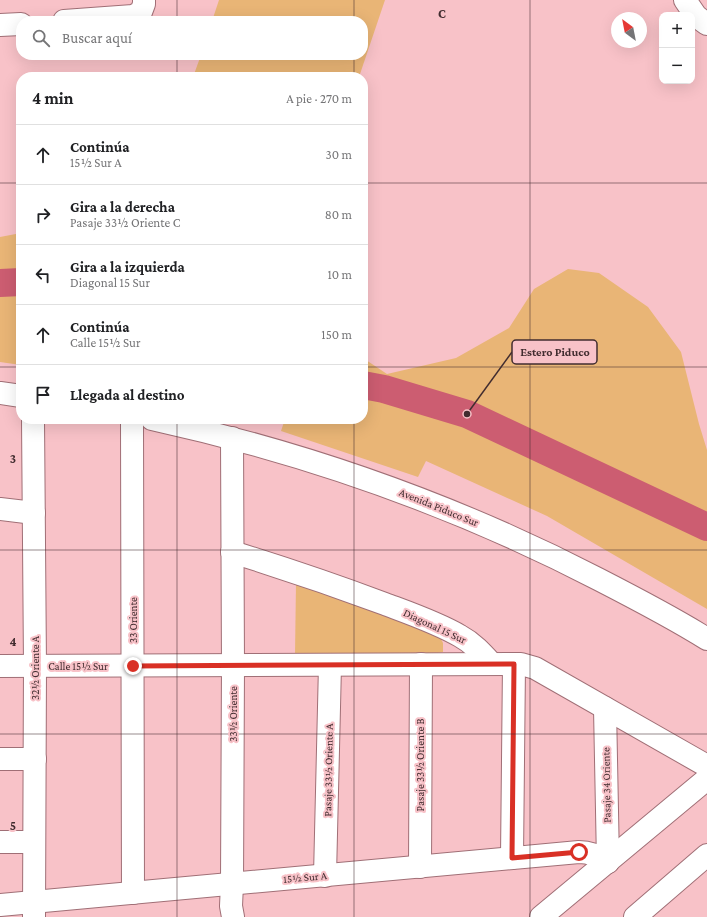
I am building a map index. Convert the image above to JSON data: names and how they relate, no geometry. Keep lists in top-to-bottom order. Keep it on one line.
{"streets":{"street":["Avenida Piduco Sur","33 Oriente","Diagonal 15 Sur","Calle 15½ Sur","32½ Oriente A","33½ Oriente","Pasaje 33½ Oriente B","Pasaje 33½ Oriente A","Pasaje 34 Oriente","15½ Sur A"]},"crossings":[["Avenida Piduco Sur","33½ Oriente"],["33 Oriente","Calle 15½ Sur"],["33 Oriente","15½ Sur A"],["Diagonal 15 Sur","Calle 15½ Sur"],["Diagonal 15 Sur","33½ Oriente"],["Calle 15½ Sur","32½ Oriente A"],["Calle 15½ Sur","33½ Oriente"],["Calle 15½ Sur","Pasaje 33½ Oriente B"],["Calle 15½ Sur","Pasaje 33½ Oriente A"],["32½ Oriente A","15½ Sur A"],["33½ Oriente","15½ Sur A"],["Pasaje 33½ Oriente B","15½ Sur A"],["Pasaje 33½ Oriente A","15½ Sur A"],["Pasaje 34 Oriente","15½ Sur A"]],"places":["Estero Piduco"],"north":"top left","page":{"map_buttons":["+","−"],"search":"Buscar aquí","heading":["4 min","A pie · 270 m"],"list":[["Continúa","15½ Sur A","30 m"],["Gira a la derecha","Pasaje 33½ Oriente C","80 m"],["Gira a la izquierda","Diagonal 15 Sur","10 m"],["Continúa","Calle 15½ Sur","150 m"],"Llegada al destino"]},"grid":{"columns":["C"],"rows":["3","4","5"]}}
